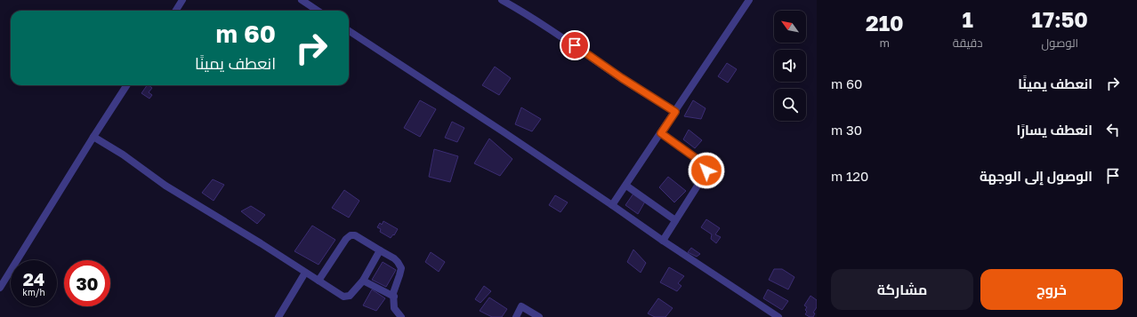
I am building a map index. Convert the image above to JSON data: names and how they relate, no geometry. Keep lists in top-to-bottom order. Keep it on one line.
{"north":"top left","page":{"eta":["17:50","الوصول","1","دقيقة","210","m"],"turn":["60 m","انعطف يمينًا"],"list":[{"name":"انعطف يمينًا","value":"60 m"},{"name":"انعطف يسارًا","value":"30 m"},{"name":"الوصول إلى الوجهة","value":"120 m"}],"speed":"24 km/h","limit":"30","buttons":["خروج","مشاركة"]}}
